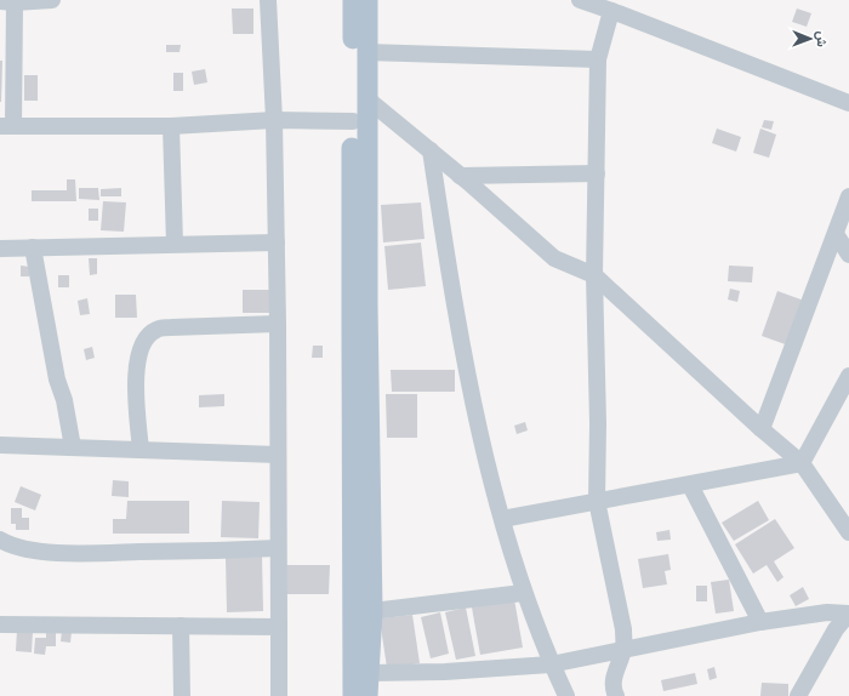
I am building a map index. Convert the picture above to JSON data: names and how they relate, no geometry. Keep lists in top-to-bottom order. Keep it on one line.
{"north":"right"}
